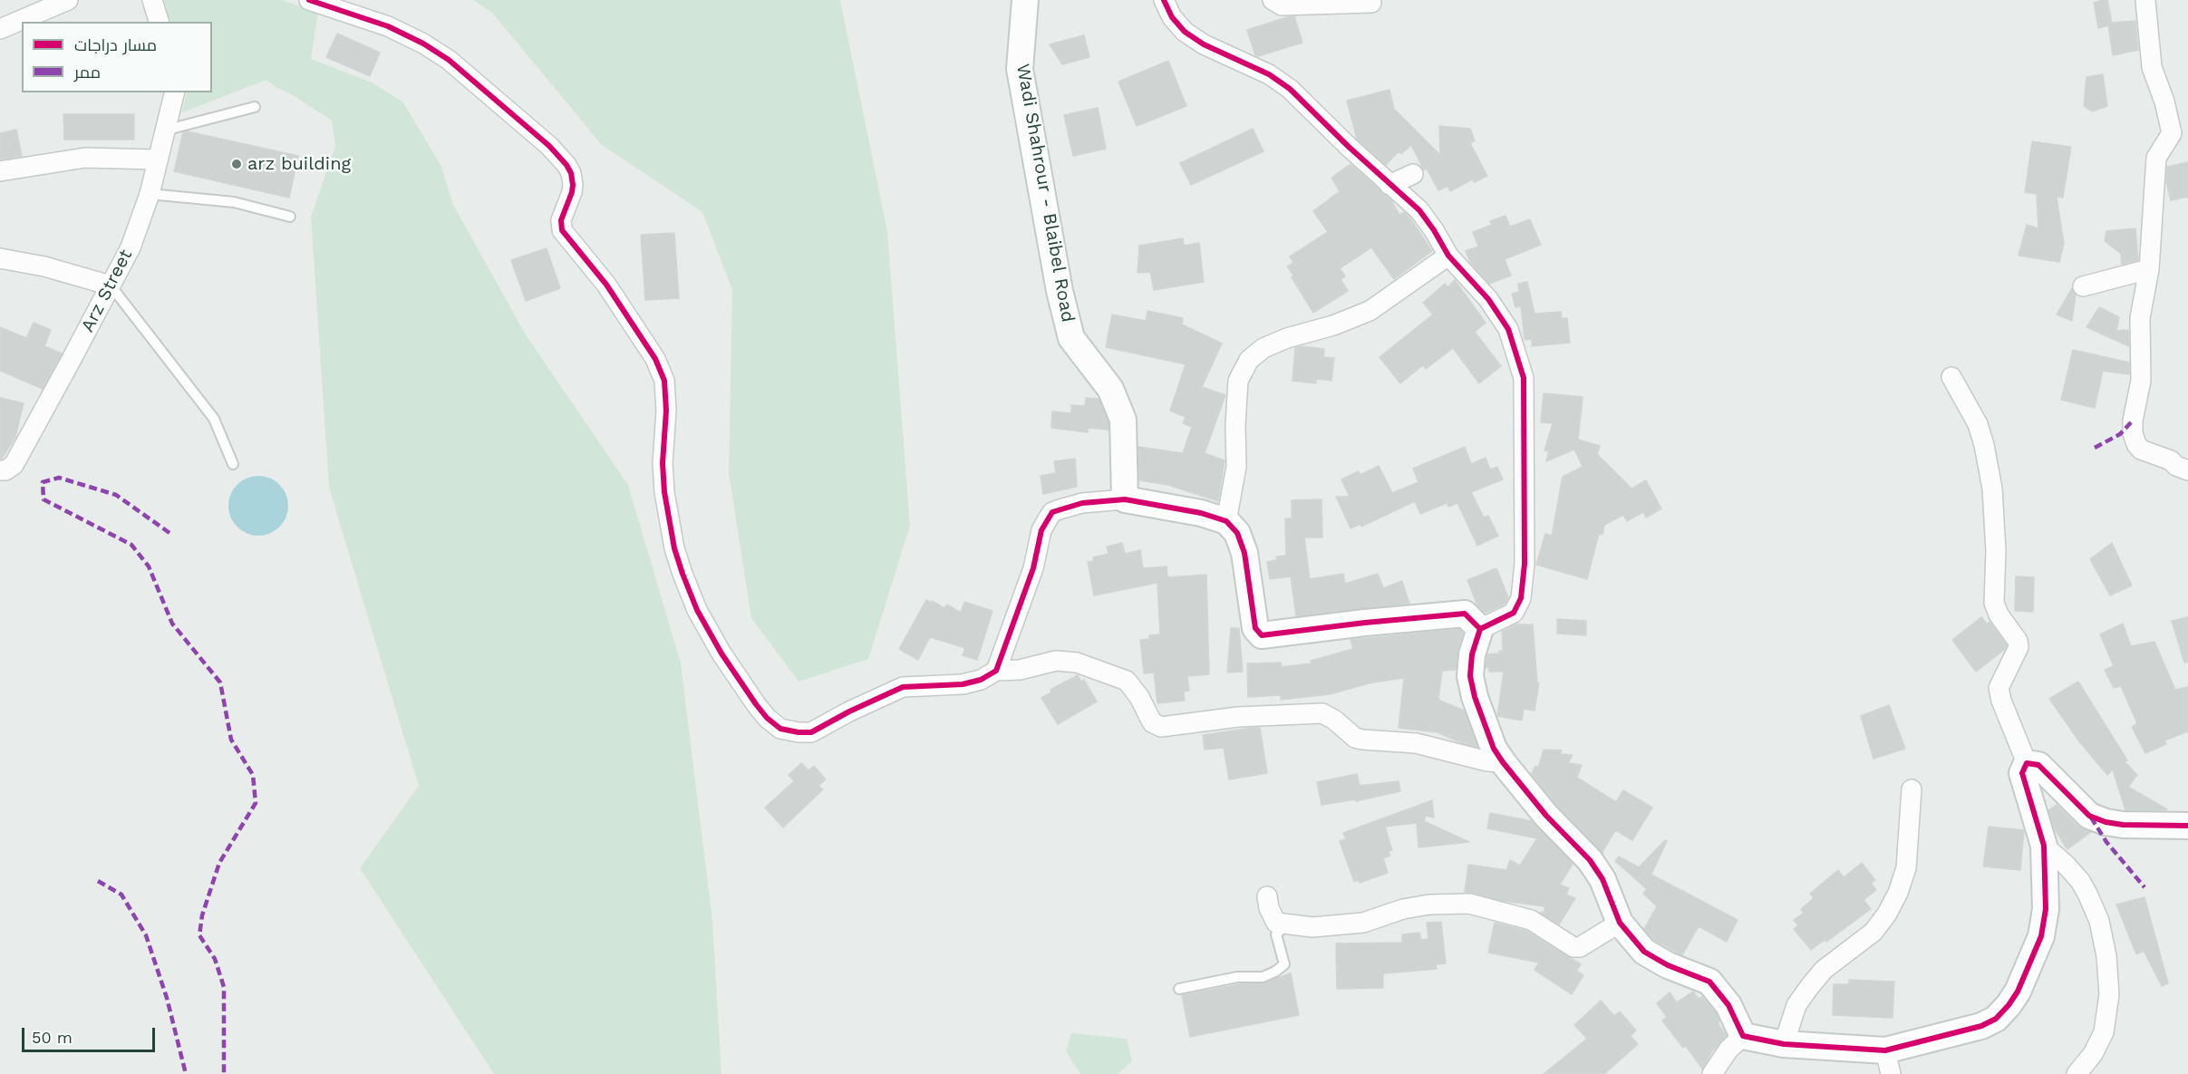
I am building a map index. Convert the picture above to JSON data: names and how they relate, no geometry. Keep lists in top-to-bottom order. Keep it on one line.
{"streets":{"street":["Wadi Shahrour - Blaibel Road","Arz Street"]},"places":["arz building"],"legend":["مسار دراجات","ممر"],"scale_bar":"50 m"}
